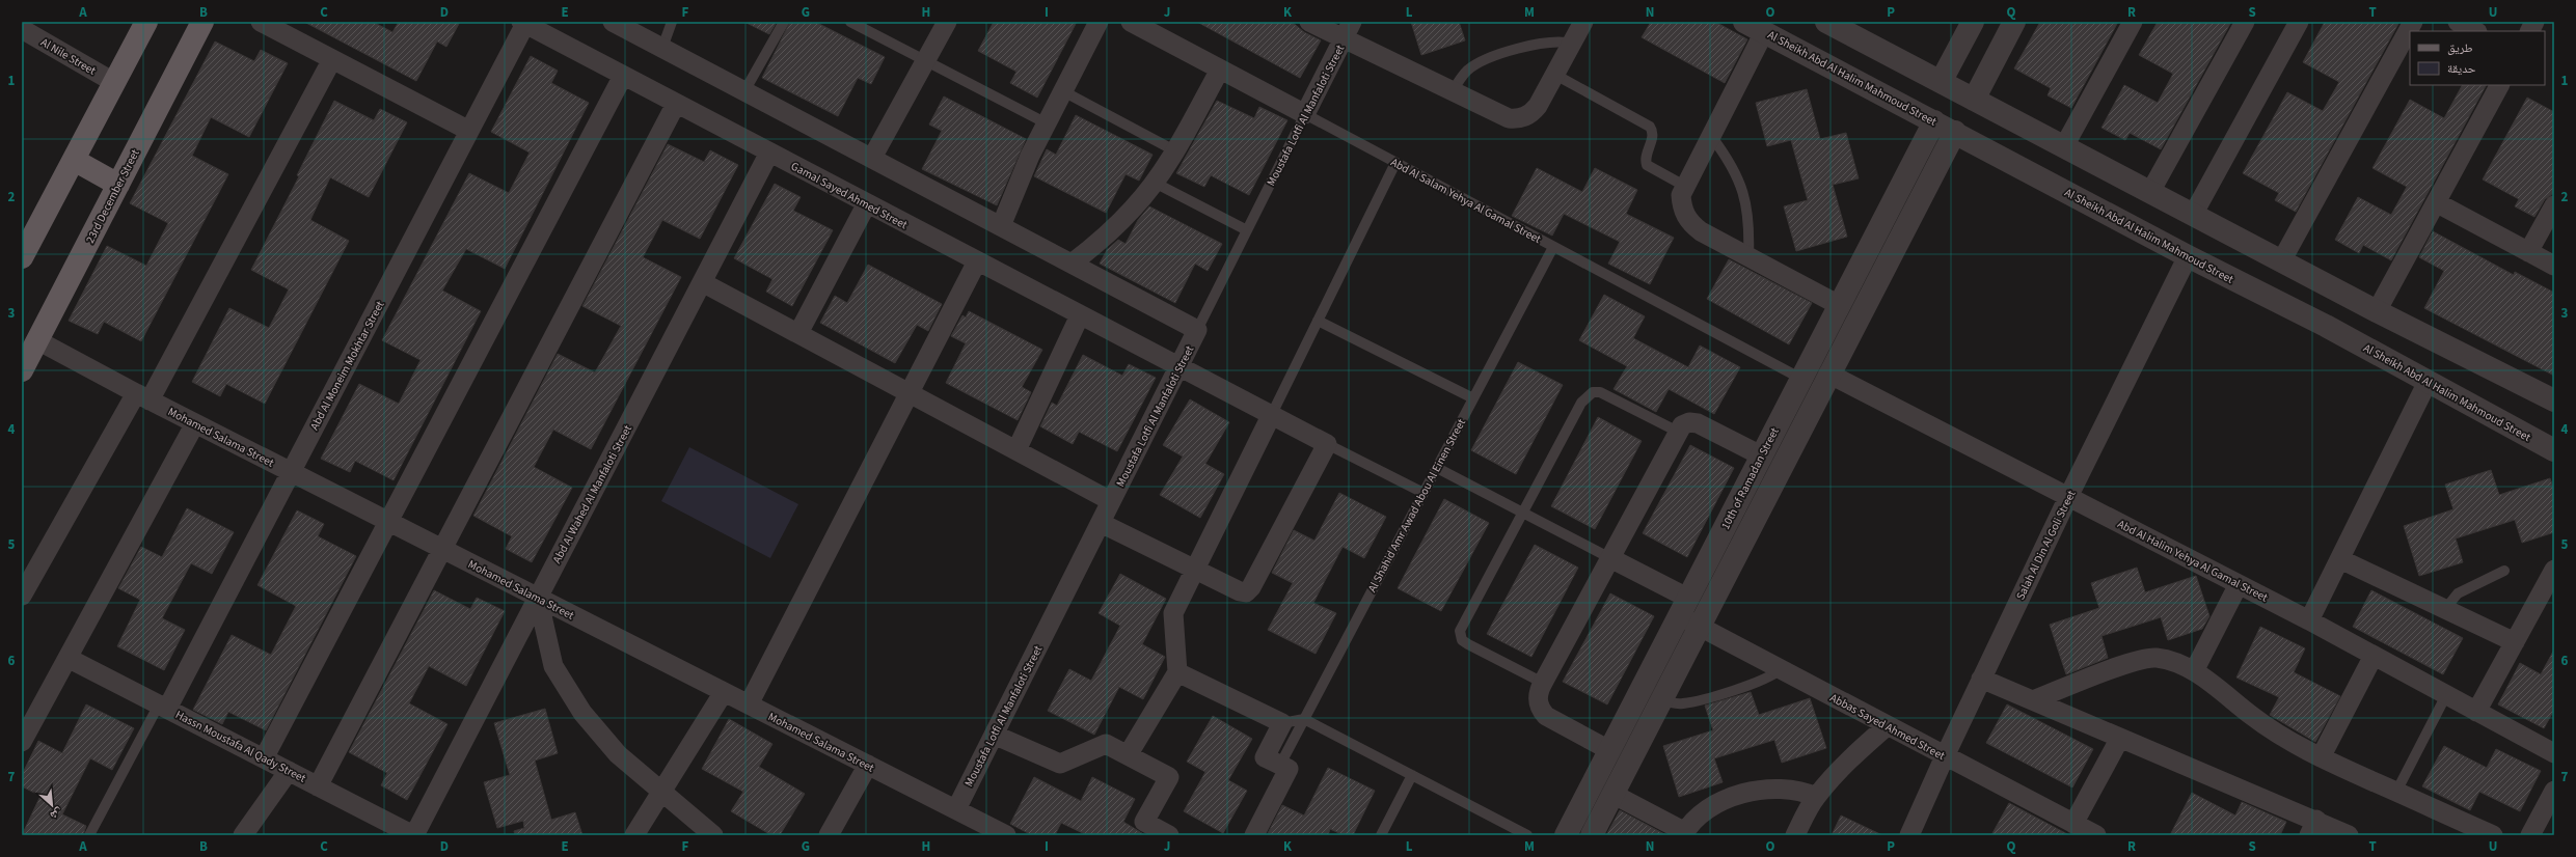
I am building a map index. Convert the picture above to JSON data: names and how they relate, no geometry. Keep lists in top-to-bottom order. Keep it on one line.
{"streets":{"main road":["23rd December Street"],"street":["Al Nile Street","Al Sheikh Abd Al Halim Mahmoud Street","Moustafa Lotfi Al Manfaloti Street","Gamal Sayed Ahmed Street","Abd Al Salam Yehya Al Gamal Street","Abd Al Moneim Mokhtar Street","Mohamed Salama Street","10th of Ramadan Street","Abd Al Wahed Al Manfaloti Street","Salah Al Din Al Goli Street","Abd Al Halim Yehya Al Gamal Street","Abbas Sayed Ahmed Street","Hassn Moustafa Al Qady Street"],"lane":["Al Shahid Amr Awad Abou Al Einen Street"]},"crossings":[["Al Sheikh Abd Al Halim Mahmoud Street","10th of Ramadan Street"],["Al Sheikh Abd Al Halim Mahmoud Street","Salah Al Din Al Goli Street"],["Moustafa Lotfi Al Manfaloti Street","Gamal Sayed Ahmed Street"],["Moustafa Lotfi Al Manfaloti Street","Abd Al Salam Yehya Al Gamal Street"],["Moustafa Lotfi Al Manfaloti Street","Mohamed Salama Street"],["Gamal Sayed Ahmed Street","Abd Al Moneim Mokhtar Street"],["Gamal Sayed Ahmed Street","Abd Al Wahed Al Manfaloti Street"],["23rd December Street","Mohamed Salama Street"],["Abd Al Salam Yehya Al Gamal Street","10th of Ramadan Street"],["Abd Al Salam Yehya Al Gamal Street","Al Shahid Amr Awad Abou Al Einen Street"],["Abd Al Moneim Mokhtar Street","Mohamed Salama Street"],["Abd Al Moneim Mokhtar Street","Hassn Moustafa Al Qady Street"],["Mohamed Salama Street","Abd Al Wahed Al Manfaloti Street"],["10th of Ramadan Street","Abd Al Halim Yehya Al Gamal Street"],["10th of Ramadan Street","Abbas Sayed Ahmed Street"],["Abd Al Wahed Al Manfaloti Street","Hassn Moustafa Al Qady Street"],["Salah Al Din Al Goli Street","Abd Al Halim Yehya Al Gamal Street"],["Salah Al Din Al Goli Street","Abbas Sayed Ahmed Street"]],"legend":["طريق","حديقة"],"north":"bottom right","grid":{"columns":["A","B","C","D","E","F","G","H","I","J","K","L","M","N","O","P","Q","R","S","T","U"],"rows":["1","2","3","4","5","6","7"]}}
